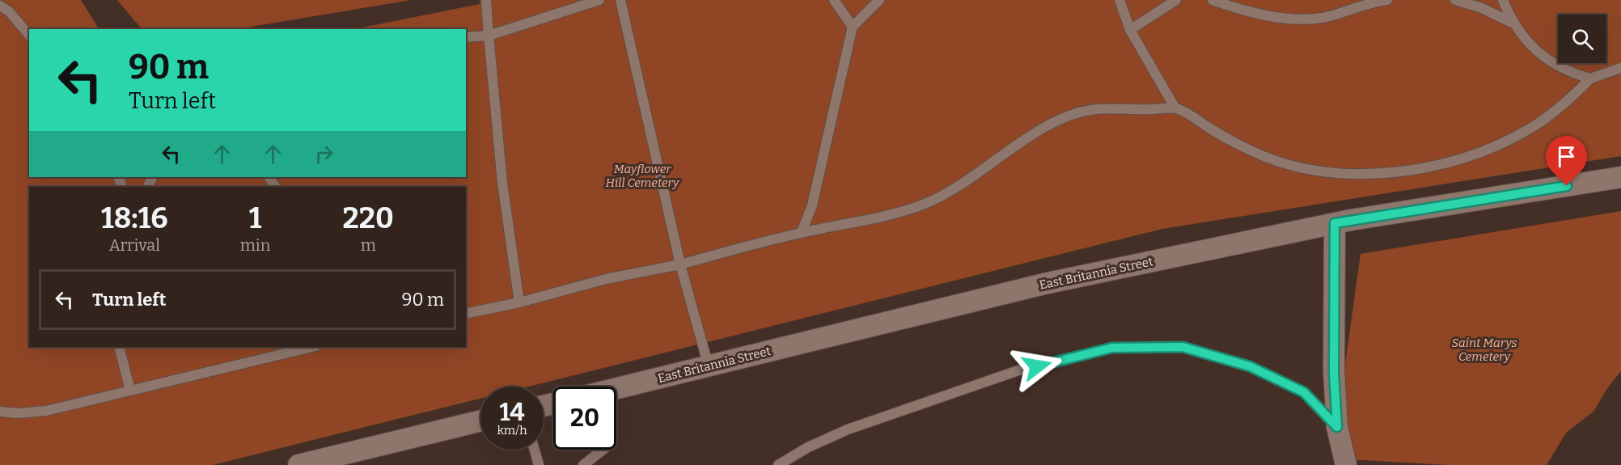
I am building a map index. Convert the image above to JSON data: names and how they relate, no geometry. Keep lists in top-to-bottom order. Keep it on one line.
{"streets":{"street":["East Britannia Street"]},"parks":["Mayflower Hill Cemetery","Saint Marys Cemetery"],"page":{"turn":["90 m","Turn left"],"eta":["18:16","Arrival","1","min","220","m"],"list":[{"name":"Turn left","value":"90 m"}],"speed":"14 km/h","limit":"20"}}
